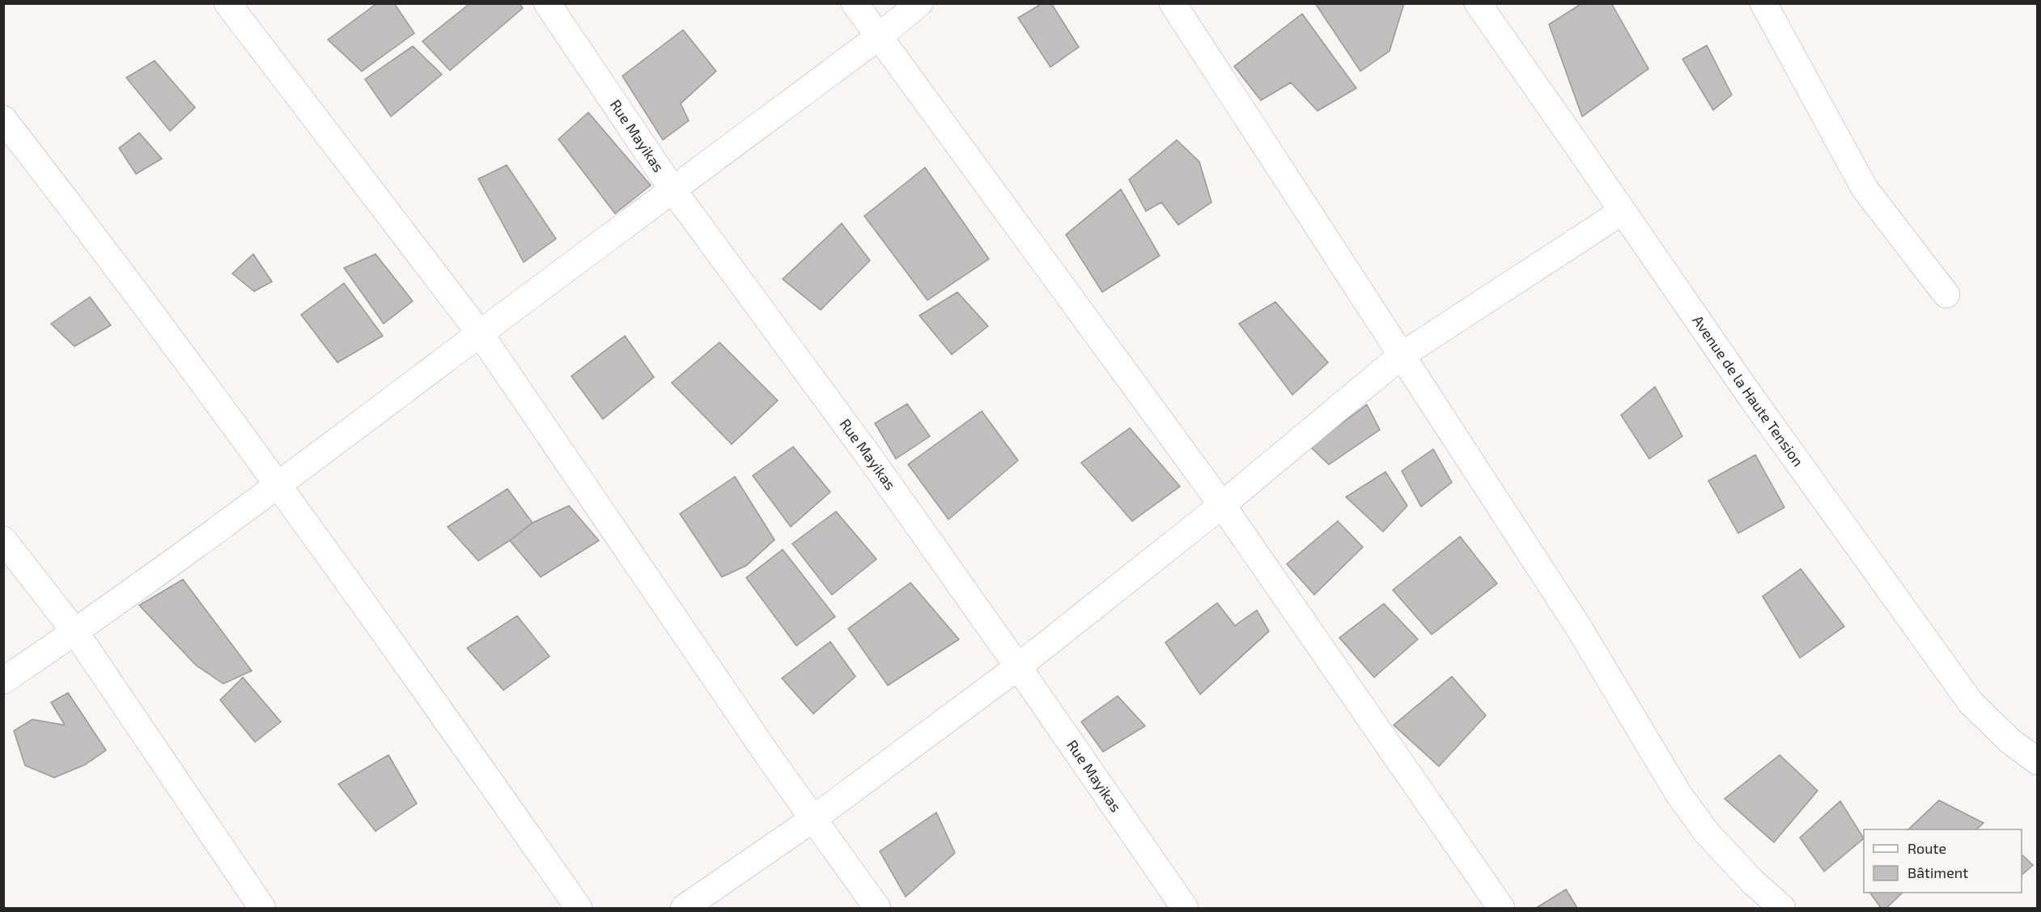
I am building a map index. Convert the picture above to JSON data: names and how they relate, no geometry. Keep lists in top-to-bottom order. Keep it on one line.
{"streets":{"street":["Rue Mayikas","Avenue de la Haute Tension"]},"legend":["Route","Bâtiment"]}
